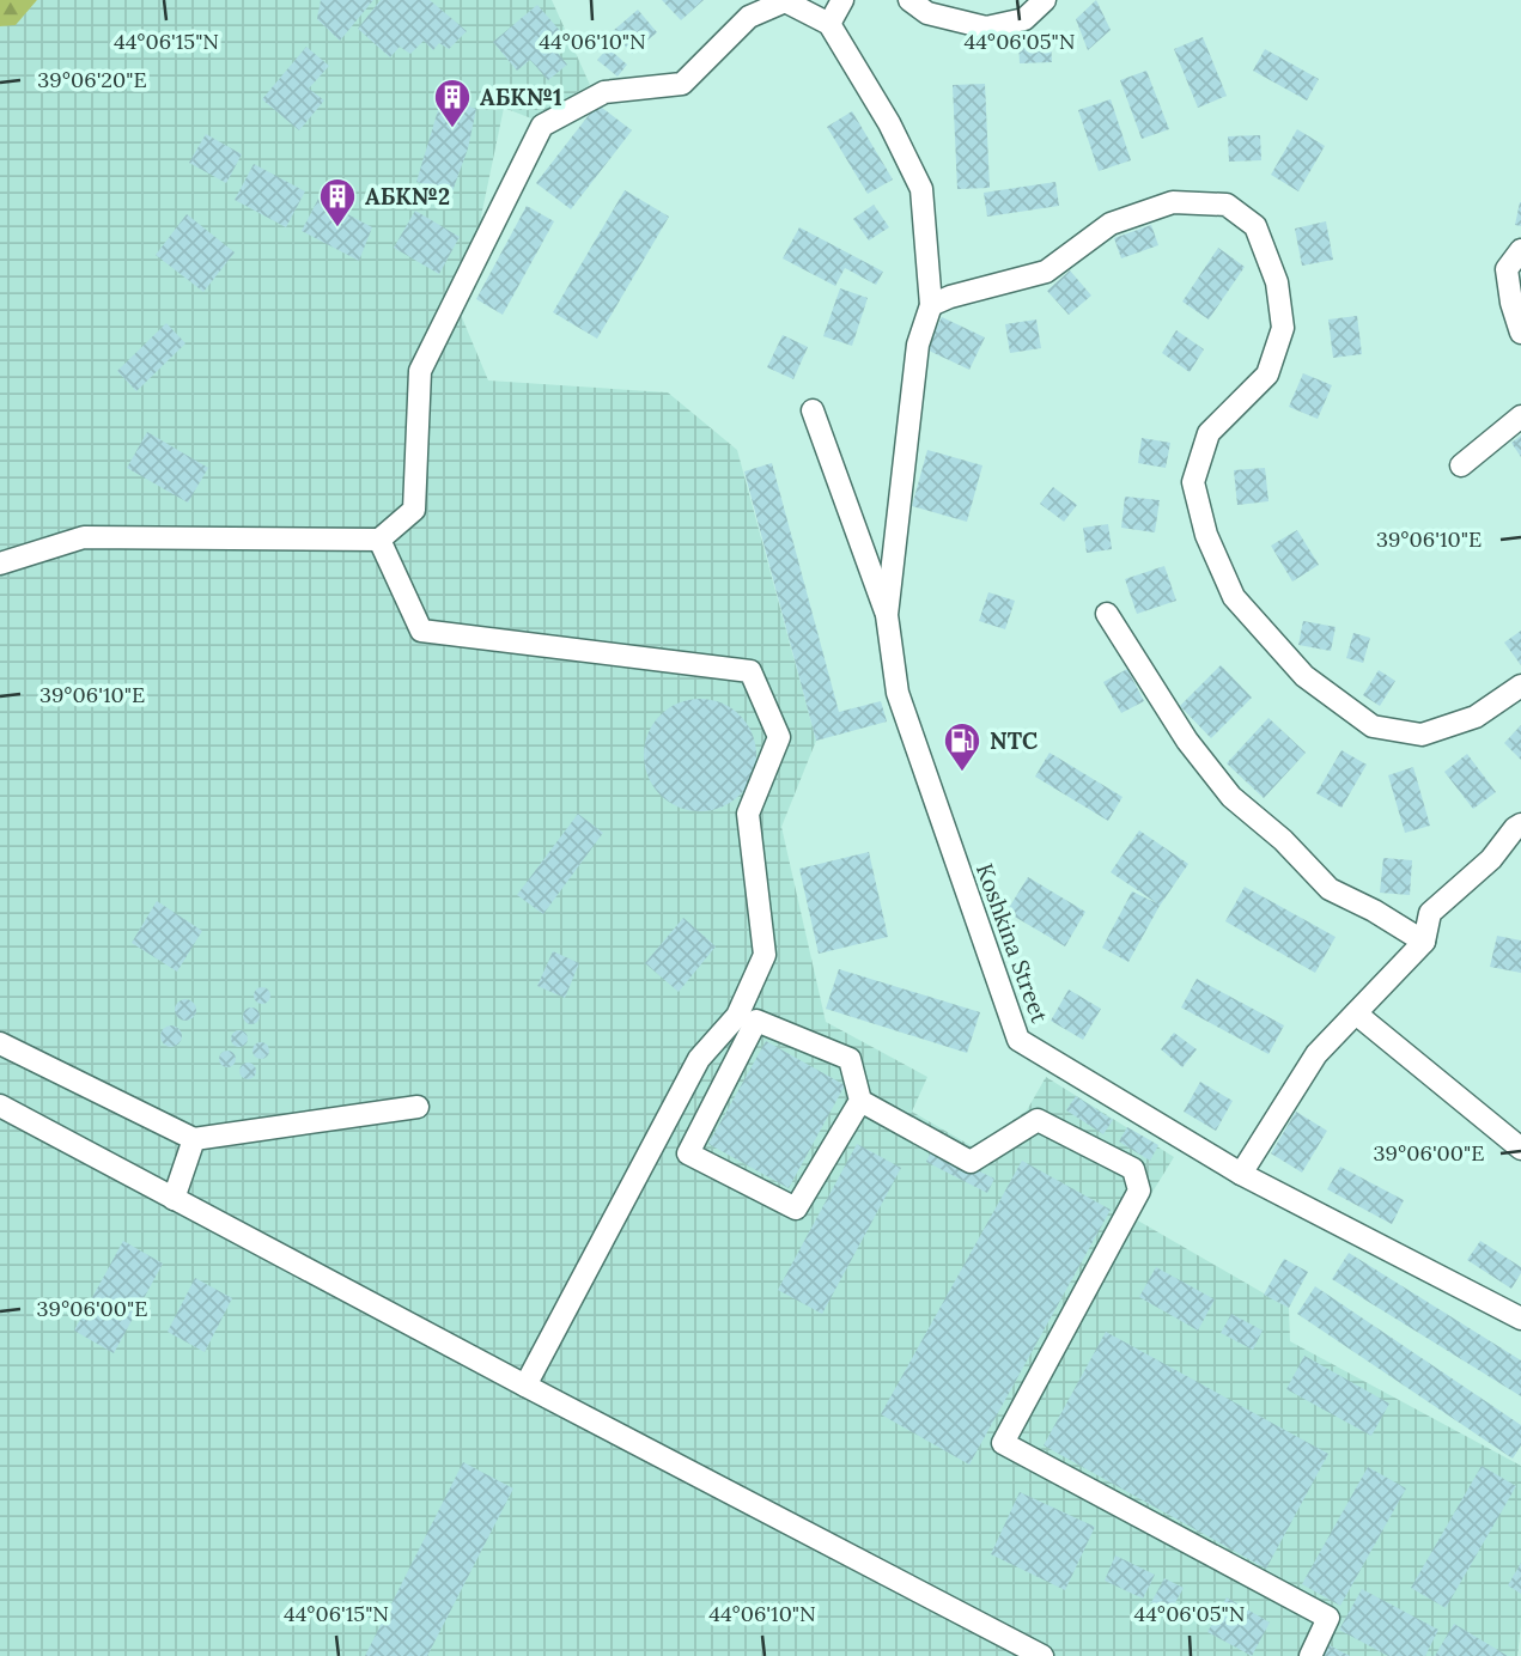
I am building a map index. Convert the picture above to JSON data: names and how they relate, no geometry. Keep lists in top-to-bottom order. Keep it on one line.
{"streets":{"street":["Koshkina Street"]},"places":{"building":["АБК№1","АБК№2"],"fuel station":["NTC"]},"coordinates":["44°06'15\"N","44°06'10\"N","44°06'05\"N","39°06'20\"E","39°06'10\"E","39°06'00\"E"]}
